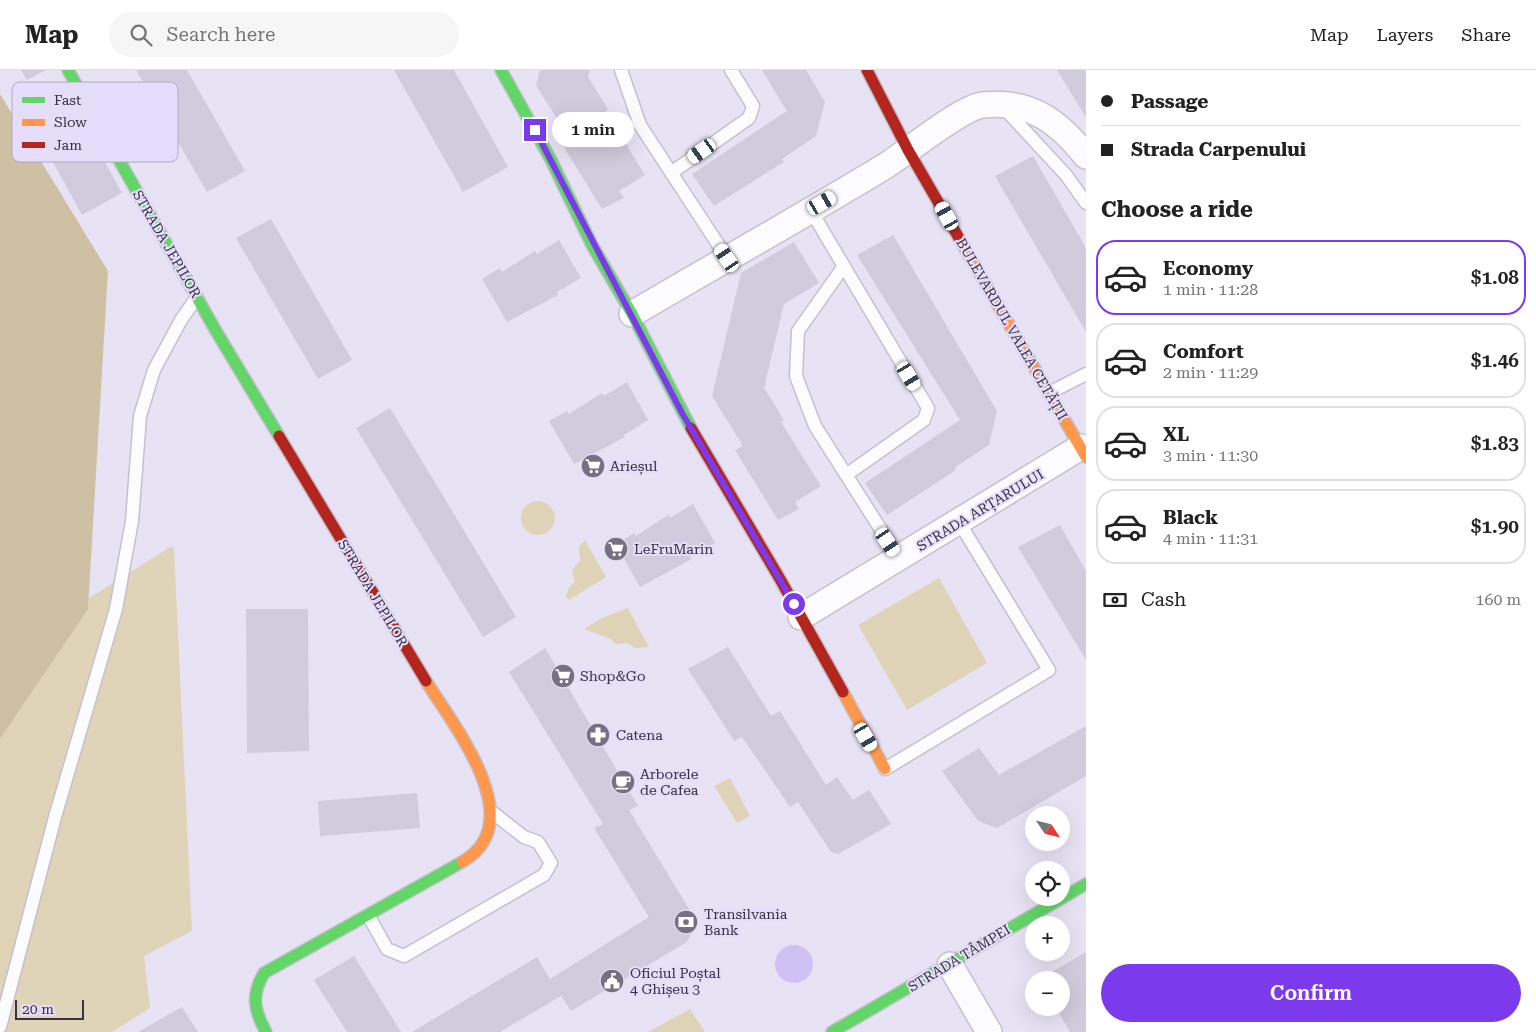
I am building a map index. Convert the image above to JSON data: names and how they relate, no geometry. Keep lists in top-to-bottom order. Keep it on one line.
{"streets":{"street":["STRADA JEPILOR","BULEVARDUL VALEA CETĂȚII","STRADA ARȚARULUI","STRADA TÂMPEI"]},"crossings":[["BULEVARDUL VALEA CETĂȚII","STRADA ARȚARULUI"]],"places":{"supermarket":["Arieșul","LeFruMarin","Shop&Go"],"pharmacy":["Catena"],"cafe":["Arborele de Cafea"],"bank":["Transilvania Bank"],"public building":["Oficiul Poștal 4 Ghișeu 3"]},"legend":["Fast","Slow","Jam"],"scale_bar":"20 m","north":"bottom right","page":{"header":"Map","search":"Search here","nav":["Map","Layers","Share"],"banner":["Passage","Strada Carpenului"],"bubble":"1 min","heading":"Choose a ride","list":[{"name":"Economy","note":"1 min · 11:28","value":"$1.08"},{"name":"Comfort","note":"2 min · 11:29","value":"$1.46"},{"name":"XL","note":"3 min · 11:30","value":"$1.83"},{"name":"Black","note":"4 min · 11:31","value":"$1.90"}],"pay":["Cash","160 m"],"map_buttons":["+","−"],"buttons":"Confirm","scale":"20 m"}}
